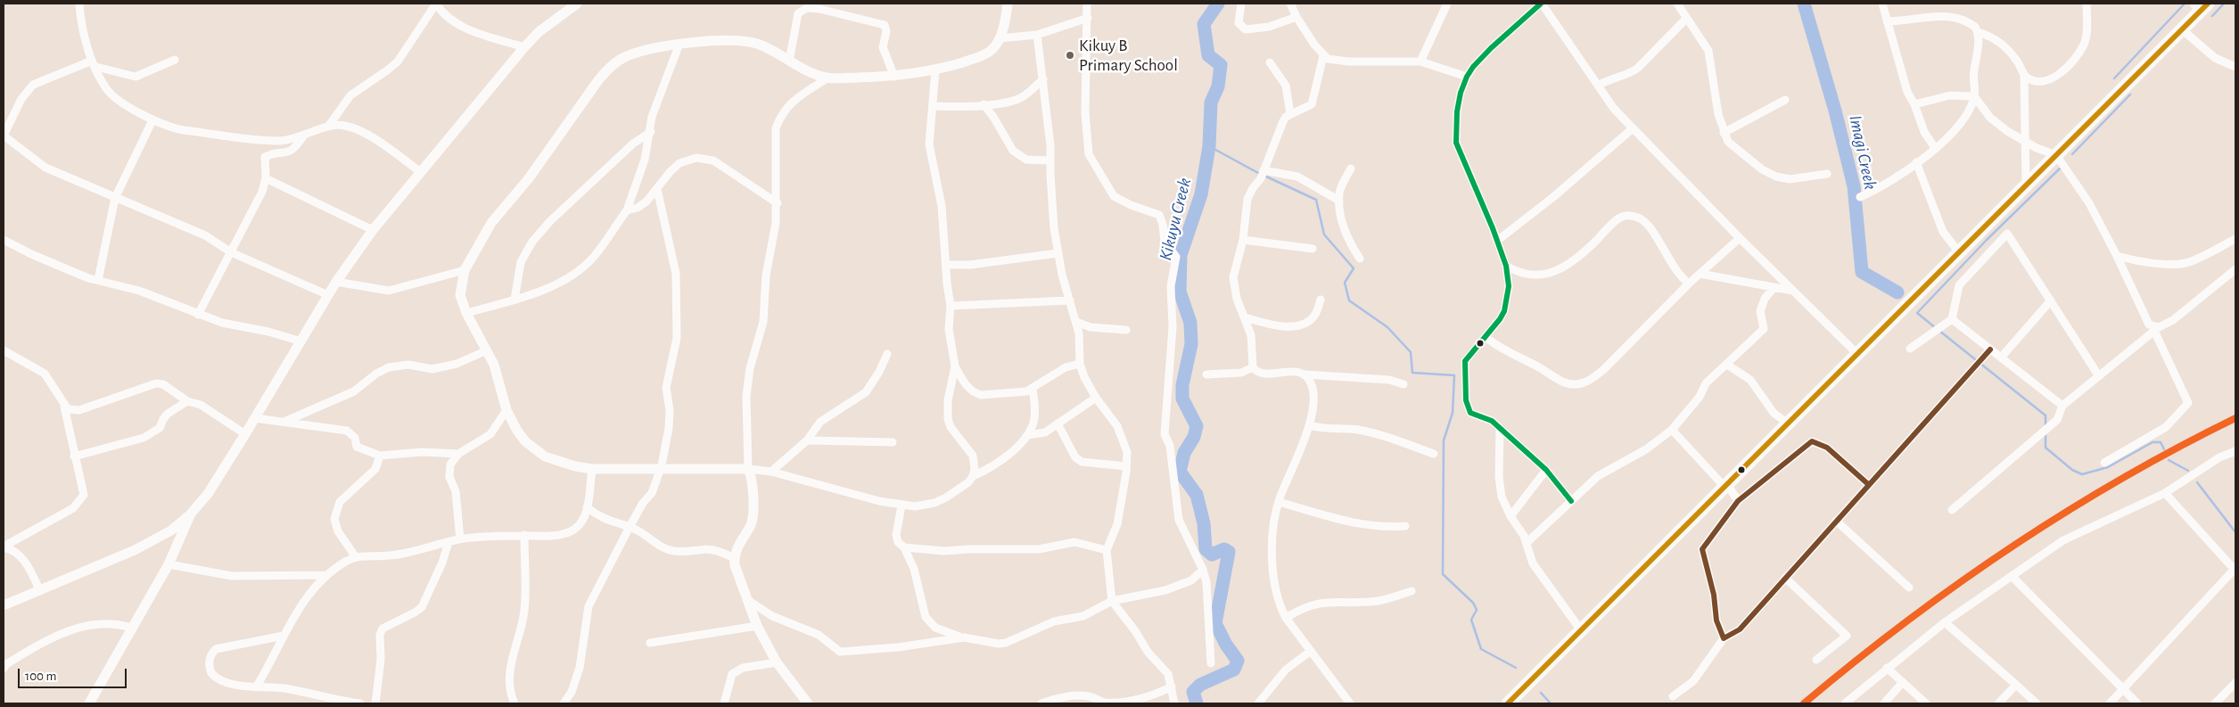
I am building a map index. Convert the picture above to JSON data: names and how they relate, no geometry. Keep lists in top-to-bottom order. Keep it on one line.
{"water":["Imagi Creek","Kikuyu Creek"],"places":["Kikuy B Primary School"],"scale_bar":"100 m"}
